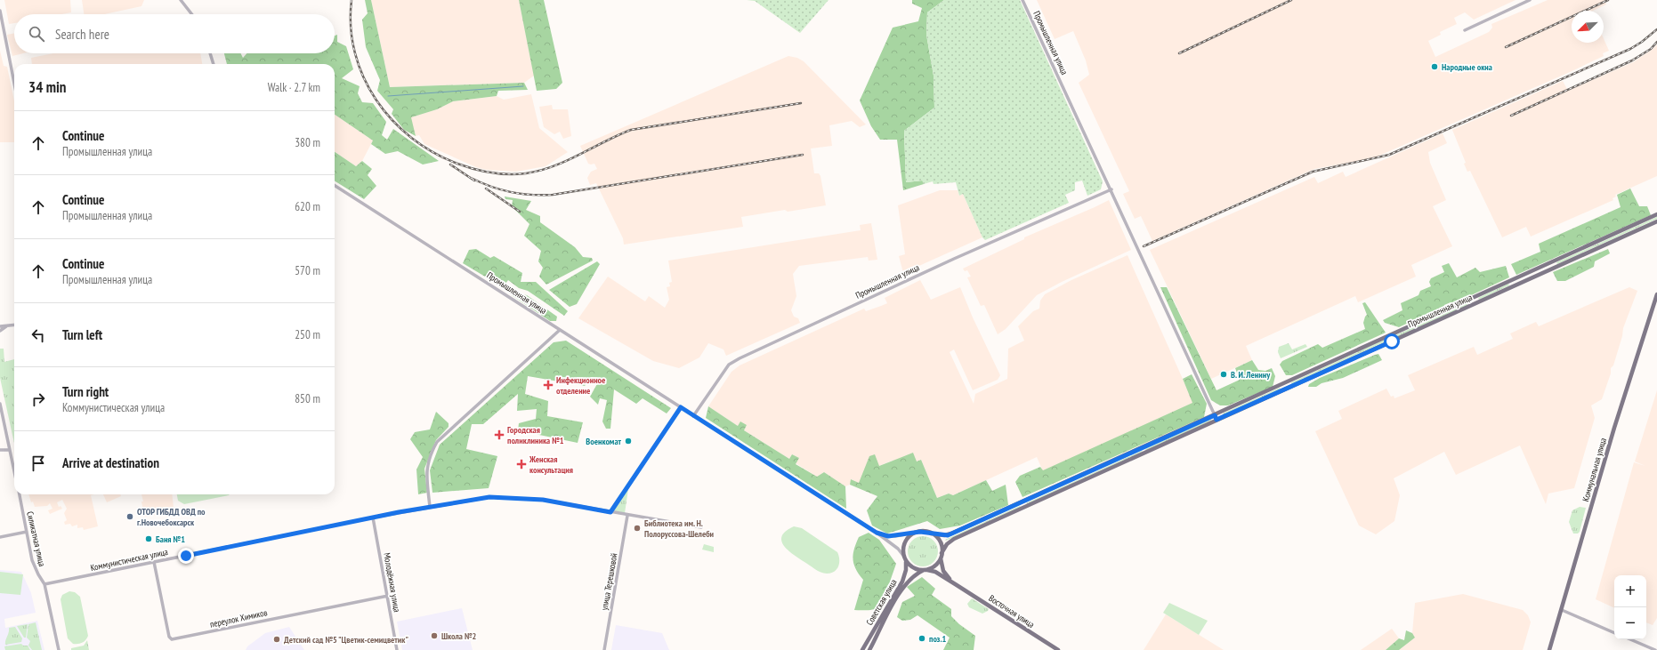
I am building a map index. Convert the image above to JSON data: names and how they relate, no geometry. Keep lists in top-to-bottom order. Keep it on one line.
{"streets":{"main road":["Промышленная улица","Коммунальная улица","Советская улица","Восточная улица"],"street":["Силикатная улица","Коммунистическая улица","улица Терешковой","Молодёжная улица","переулок Химиков"]},"crossings":[["Промышленная улица","Советская улица"],["Промышленная улица","Восточная улица"],["Силикатная улица","Коммунистическая улица"],["Коммунистическая улица","улица Терешковой"],["Коммунистическая улица","Молодёжная улица"],["Коммунистическая улица","переулок Химиков"],["Молодёжная улица","переулок Химиков"],["Советская улица","Восточная улица"]],"places":{"other":["Народные окна","В. И. Ленину","Военкомат","ОТОР ГИБДД ОВД по г.Новочебоксарск","Библиотека им. Н. Полоруссова-Шелеби","Баня №1","Школа №2","поз.1","Детский сад №5 \"Цветик-семицветик\""],"health":["Инфекционное отделение","Городская поликлиника №1","Женская консультация"]},"north":"bottom left","page":{"search":"Search here","heading":["34 min","Walk · 2.7 km"],"list":[["Continue","Промышленная улица","380 m"],["Continue","Промышленная улица","620 m"],["Continue","Промышленная улица","570 m"],["Turn left","250 m"],["Turn right","Коммунистическая улица","850 m"],"Arrive at destination"],"map_buttons":["+","−"]}}
